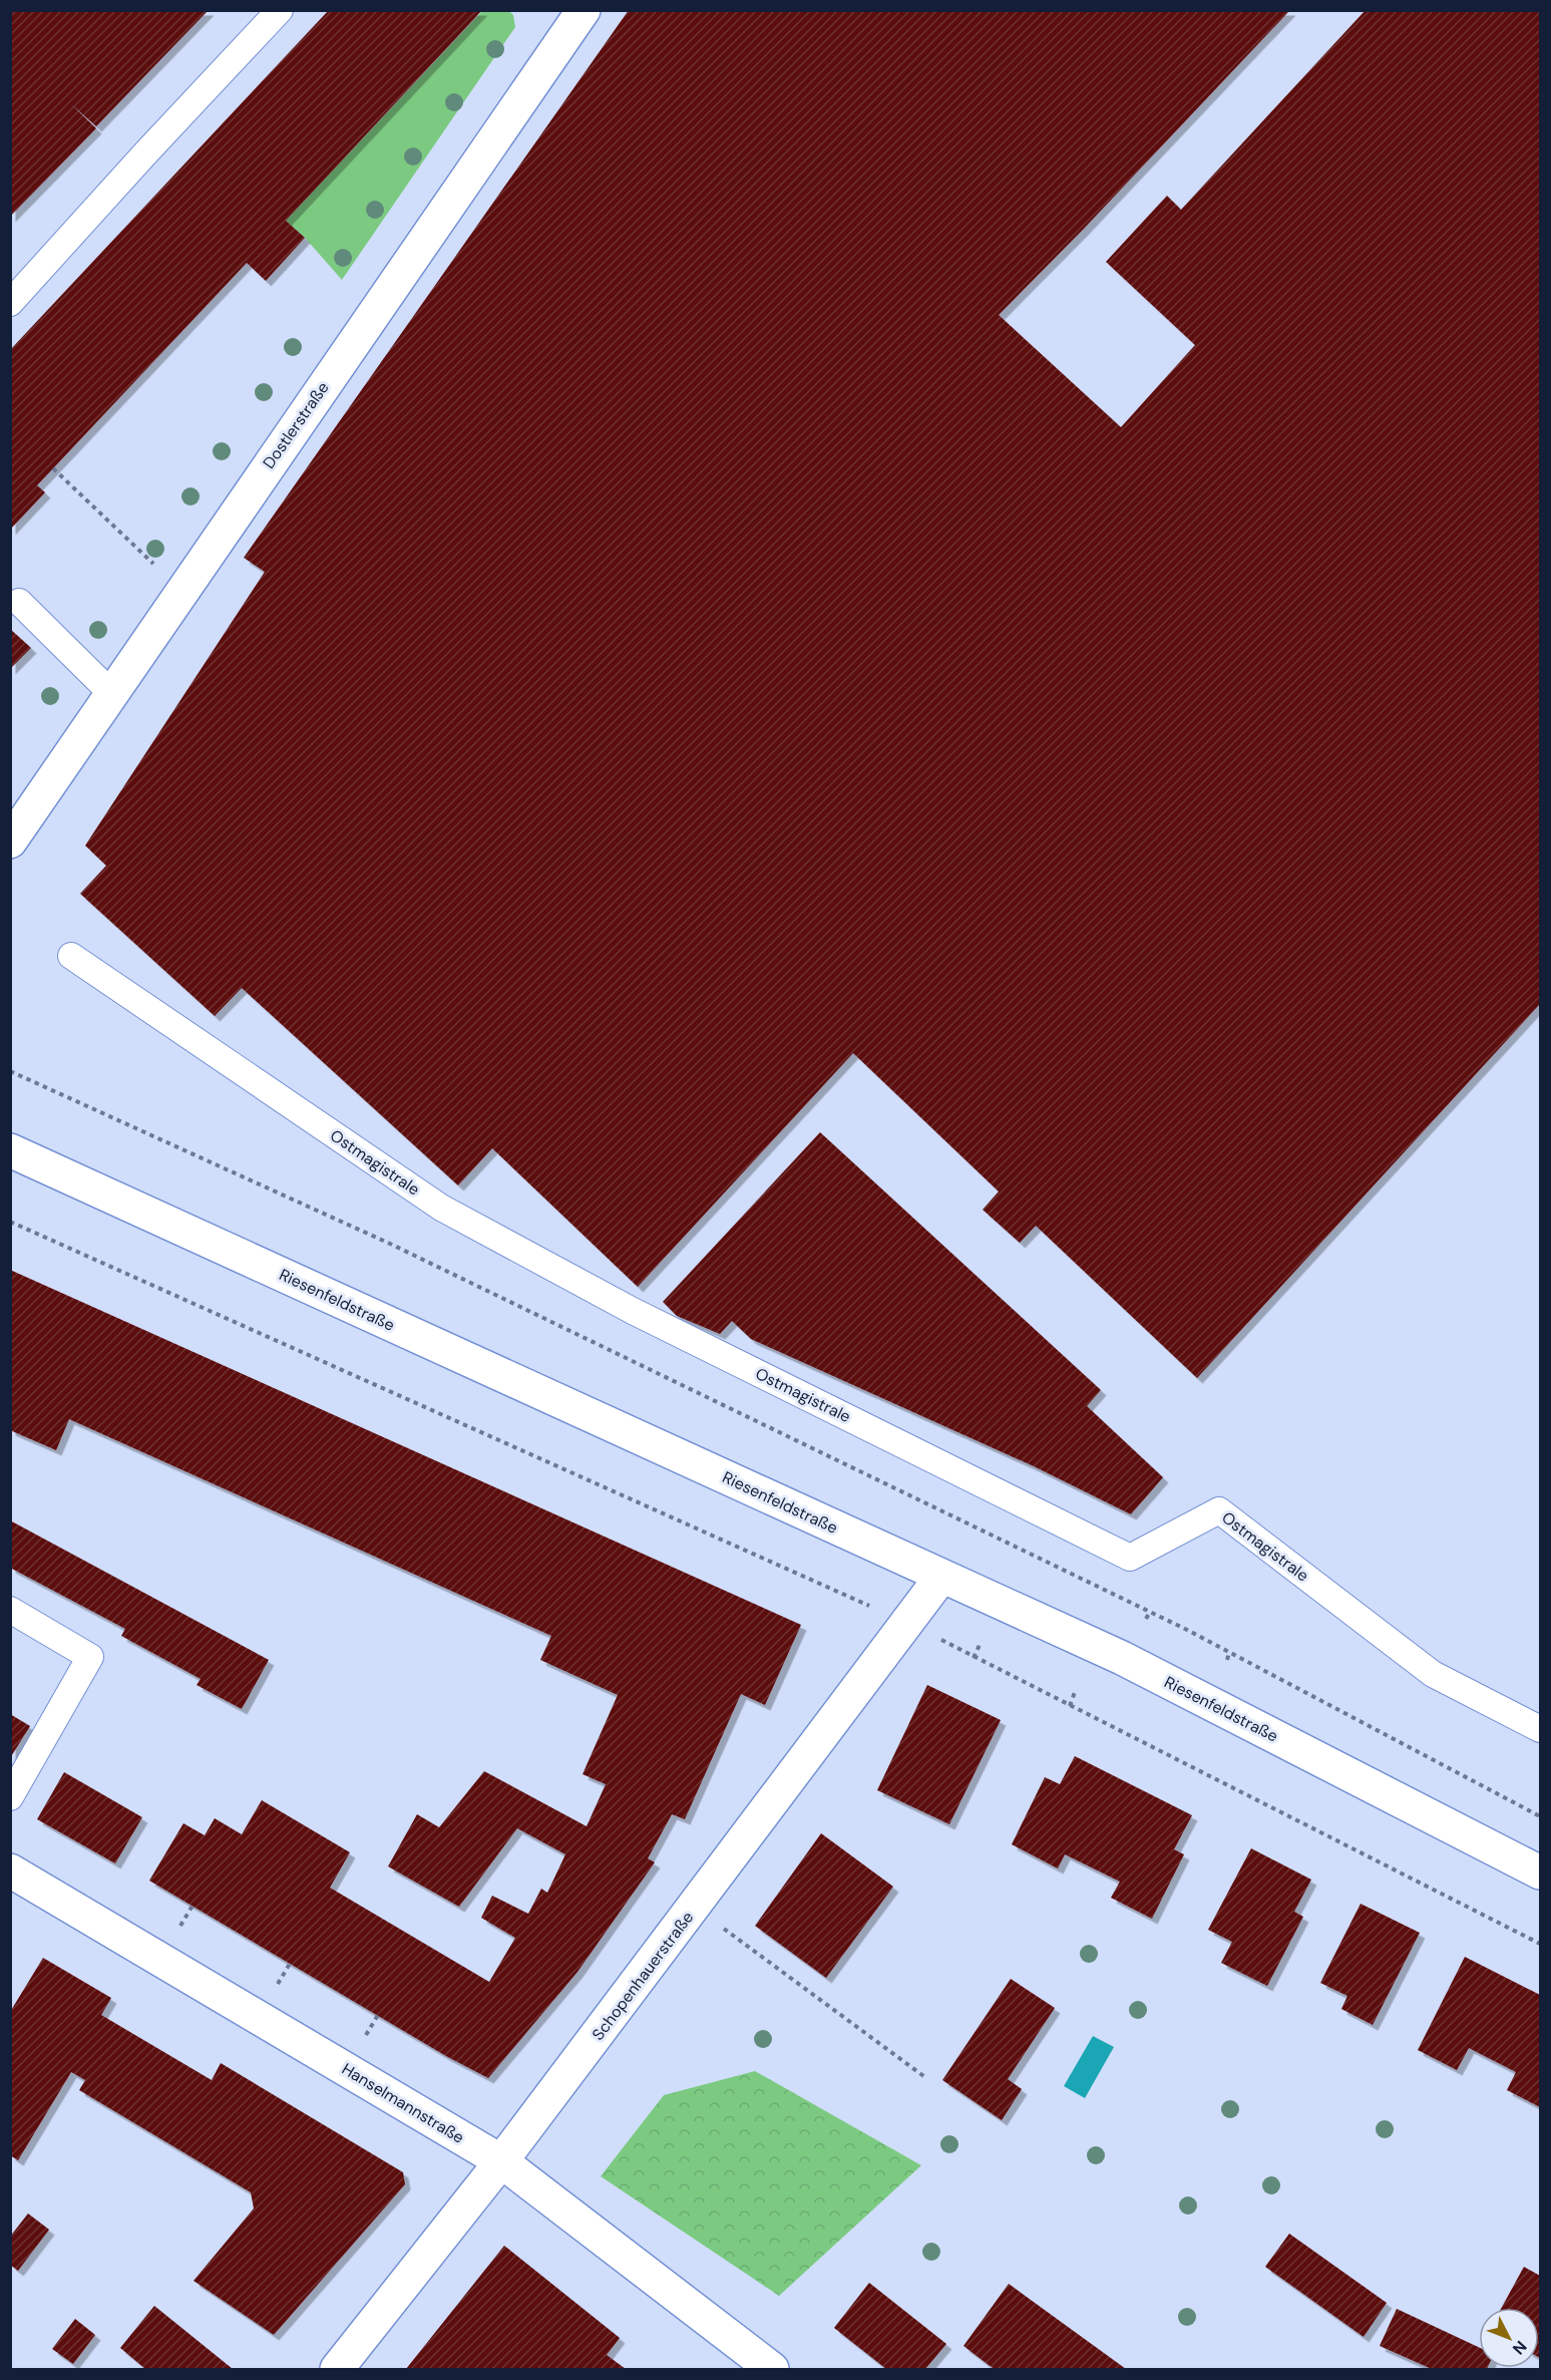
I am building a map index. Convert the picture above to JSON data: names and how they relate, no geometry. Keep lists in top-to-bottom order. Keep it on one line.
{"streets":{"street":["Dostlerstraße","Riesenfeldstraße","Schopenhauerstraße","Hanselmannstraße"],"lane":["Ostmagistrale"]},"crossings":[["Riesenfeldstraße","Schopenhauerstraße"],["Schopenhauerstraße","Hanselmannstraße"]],"north":"bottom right"}
